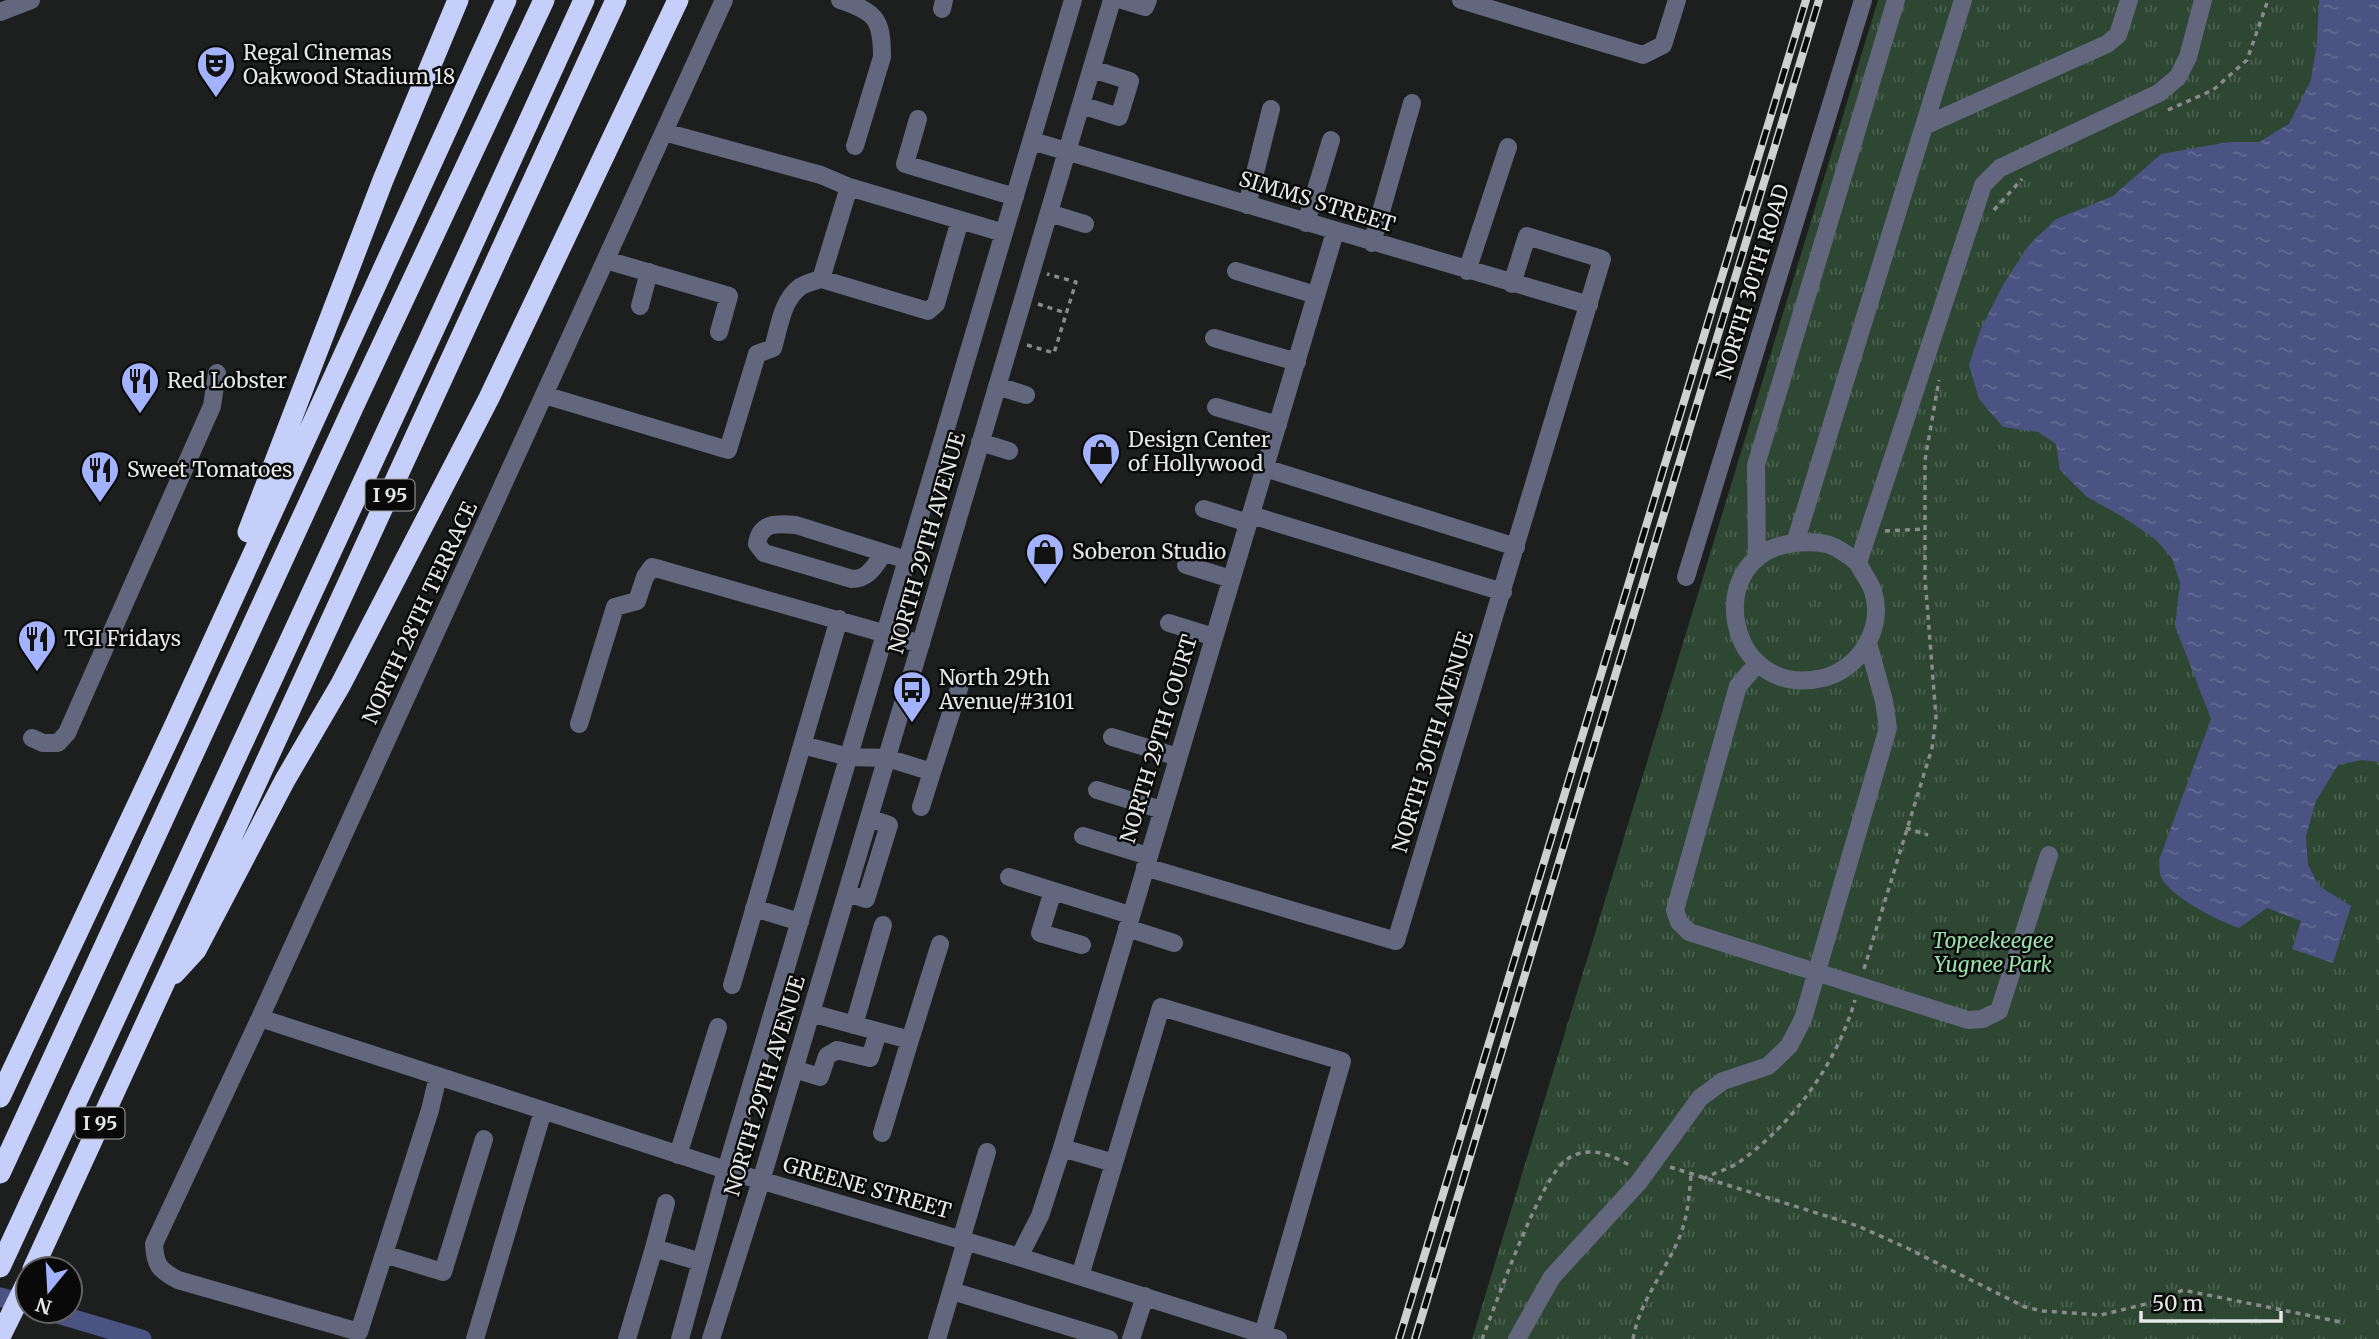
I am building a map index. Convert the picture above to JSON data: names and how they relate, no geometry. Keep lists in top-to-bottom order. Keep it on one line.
{"streets":{"highway":["I 95"],"street":["SIMMS STREET","NORTH 30TH ROAD","NORTH 29TH AVENUE","NORTH 28TH TERRACE","NORTH 29TH COURT","NORTH 30TH AVENUE","GREENE STREET"]},"crossings":[["SIMMS STREET","NORTH 29TH AVENUE"],["SIMMS STREET","NORTH 29TH COURT"],["SIMMS STREET","NORTH 30TH AVENUE"],["NORTH 29TH AVENUE","GREENE STREET"],["NORTH 28TH TERRACE","GREENE STREET"],["NORTH 29TH COURT","NORTH 30TH AVENUE"],["NORTH 29TH COURT","GREENE STREET"]],"parks":["Topeekeegee Yugnee Park"],"places":{"theatre":["Regal Cinemas Oakwood Stadium 18"],"restaurant":["Red Lobster","Sweet Tomatoes","TGI Fridays"],"shop":["Design Center of Hollywood","Soberon Studio"],"bus stop":["North 29th Avenue/#3101"]},"scale_bar":"50 m","north":"bottom"}
